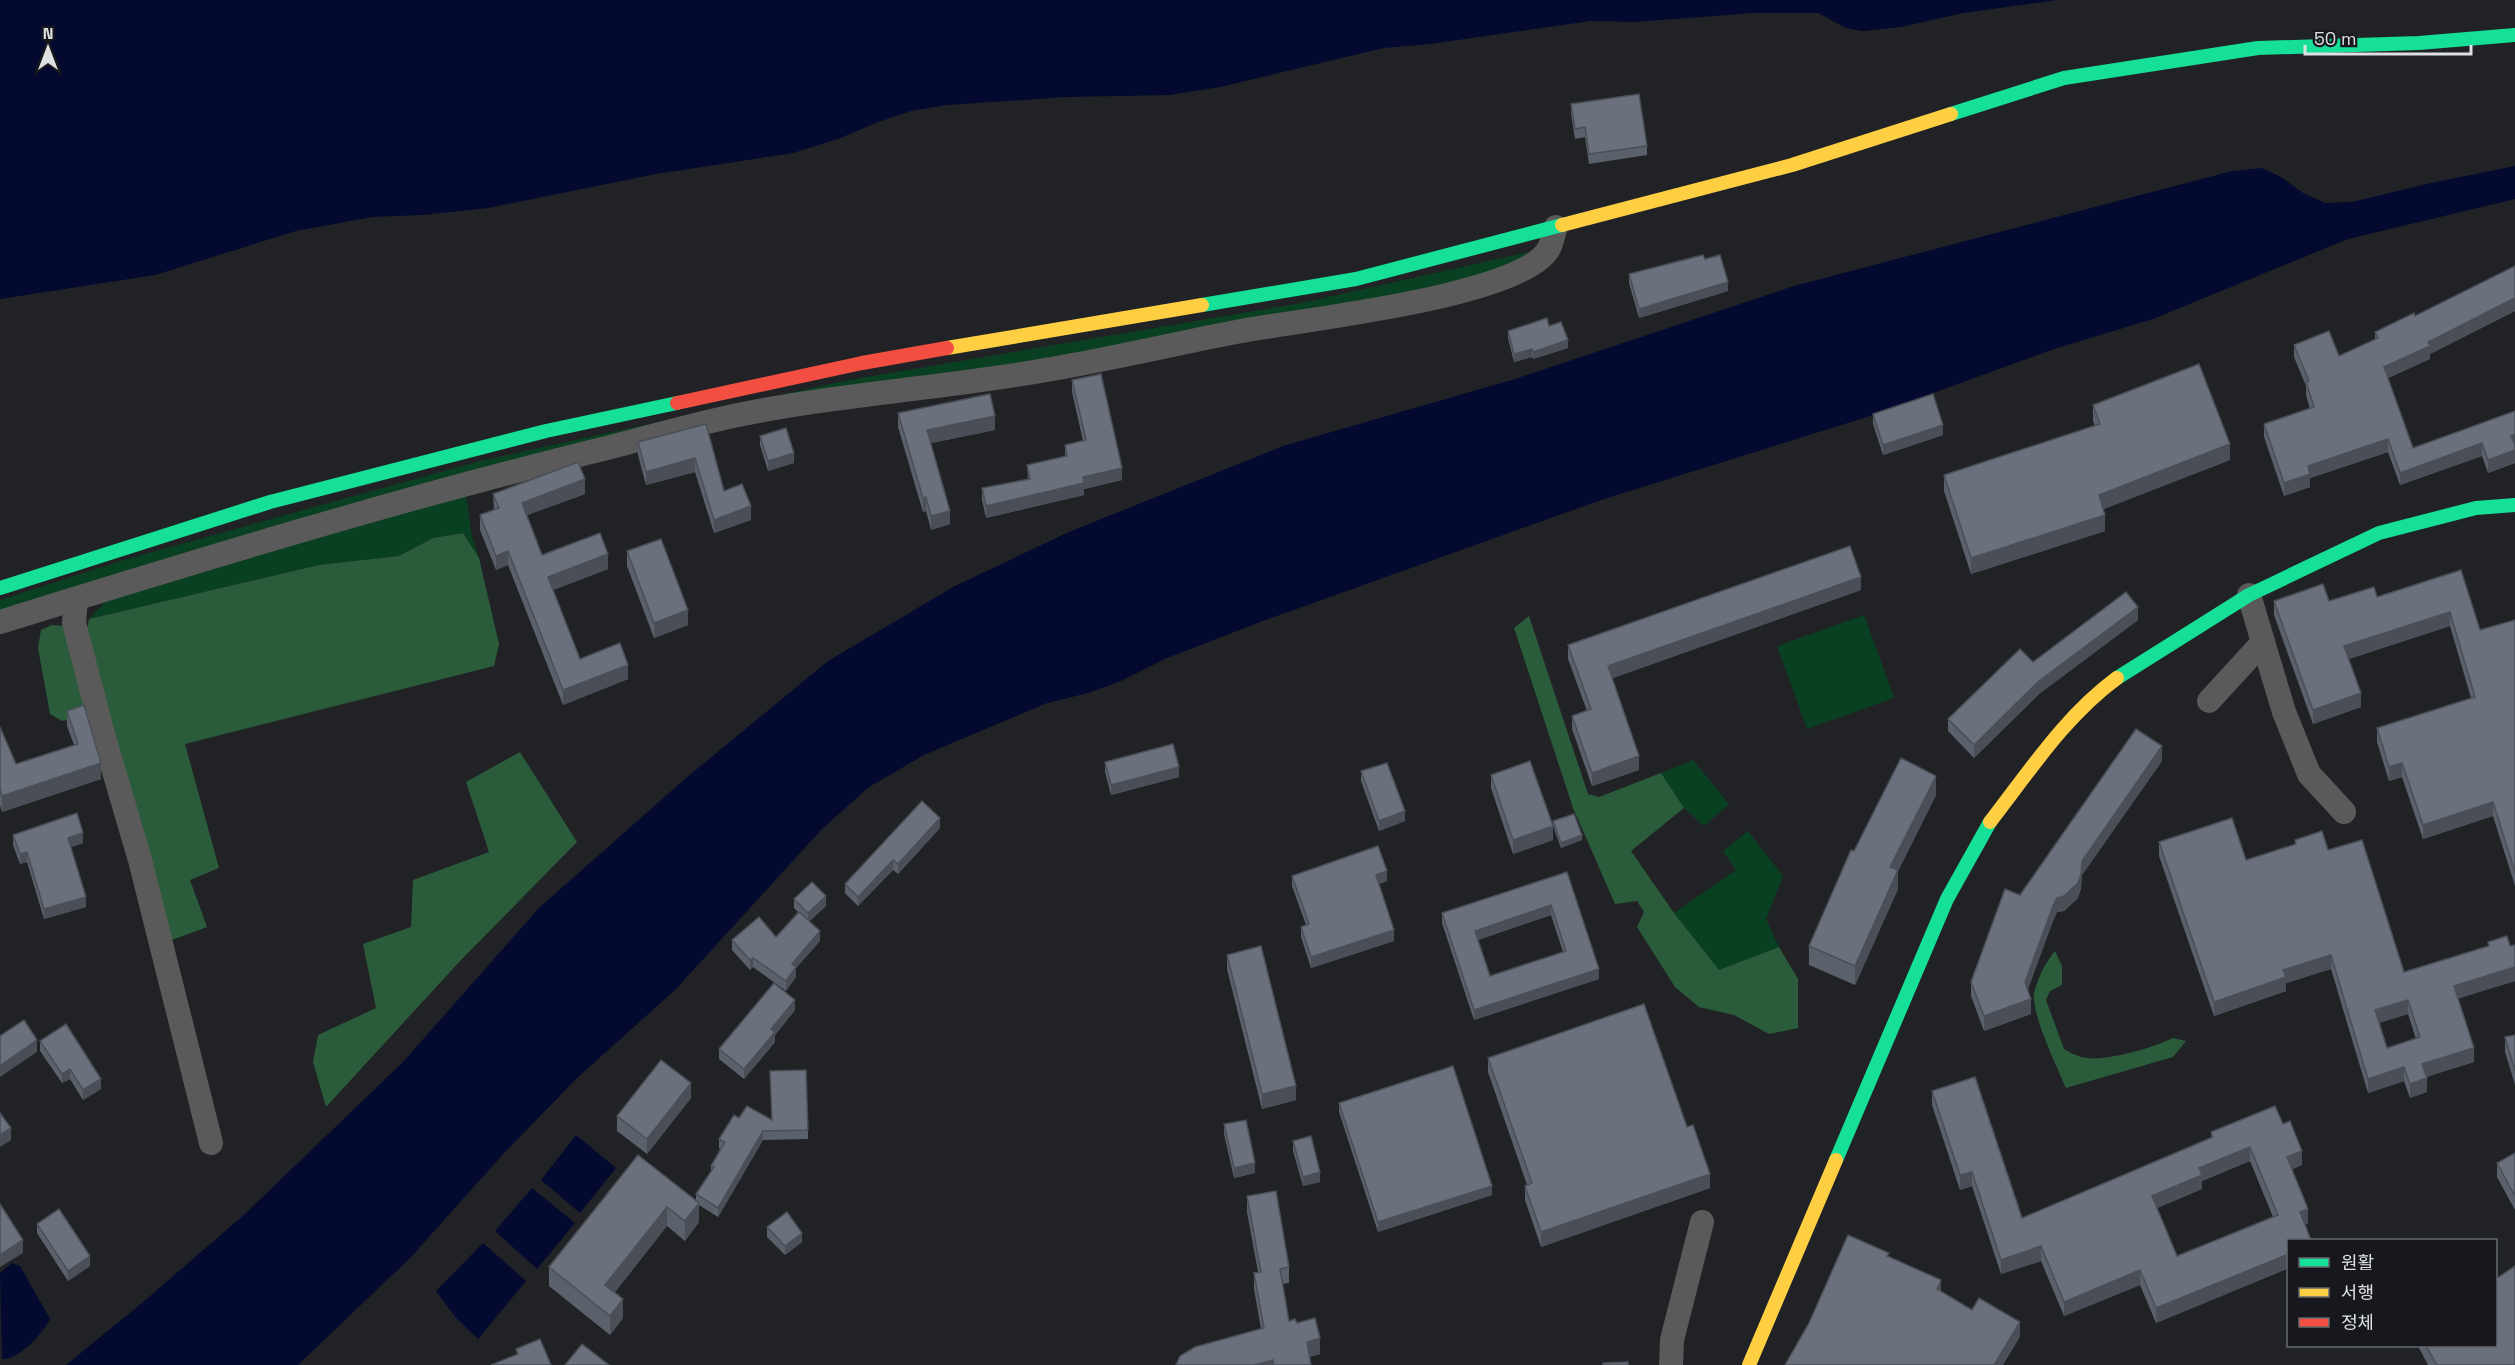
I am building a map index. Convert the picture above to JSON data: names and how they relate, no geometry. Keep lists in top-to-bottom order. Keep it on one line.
{"legend":["원활","서행","정체"],"scale_bar":"50 m","north":"top"}
